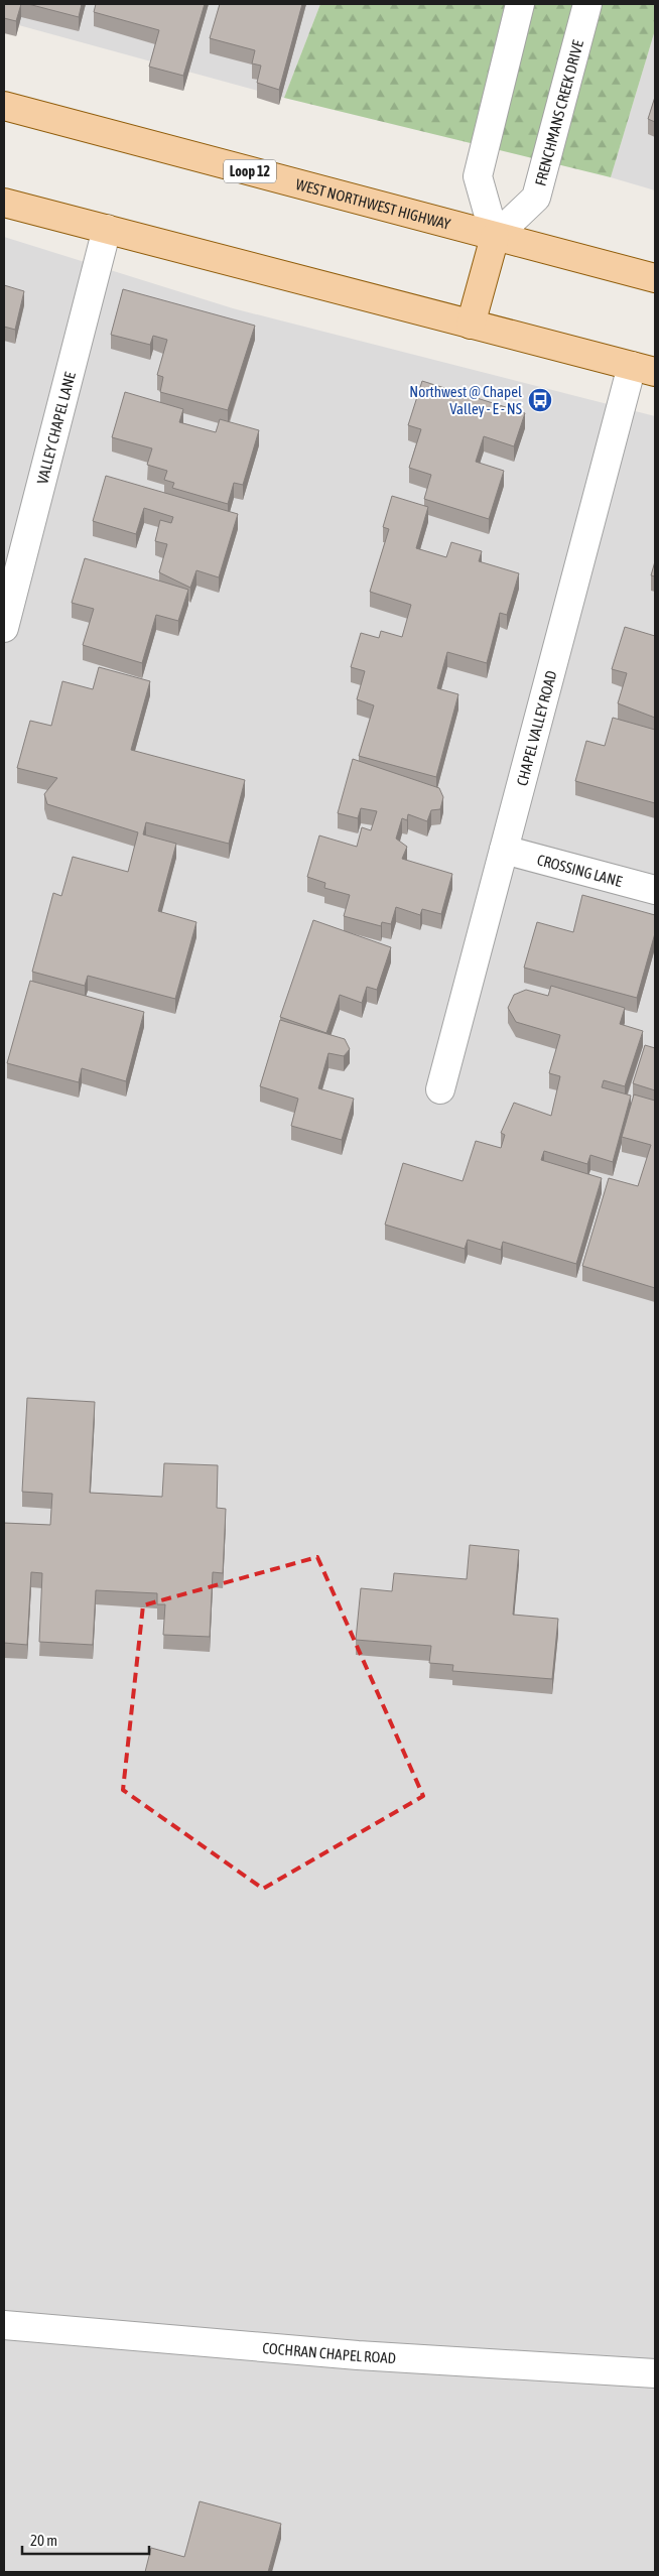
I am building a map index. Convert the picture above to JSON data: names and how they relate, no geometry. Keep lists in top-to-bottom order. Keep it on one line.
{"streets":{"main road":["Loop 12","WEST NORTHWEST HIGHWAY"],"street":["FRENCHMANS CREEK DRIVE","VALLEY CHAPEL LANE","CHAPEL VALLEY ROAD","CROSSING LANE","COCHRAN CHAPEL ROAD"]},"crossings":[["FRENCHMANS CREEK DRIVE","WEST NORTHWEST HIGHWAY"],["CHAPEL VALLEY ROAD","CROSSING LANE"]],"places":{"bus stop":["Northwest @ Chapel Valley - E - NS"]},"scale_bar":"20 m"}
